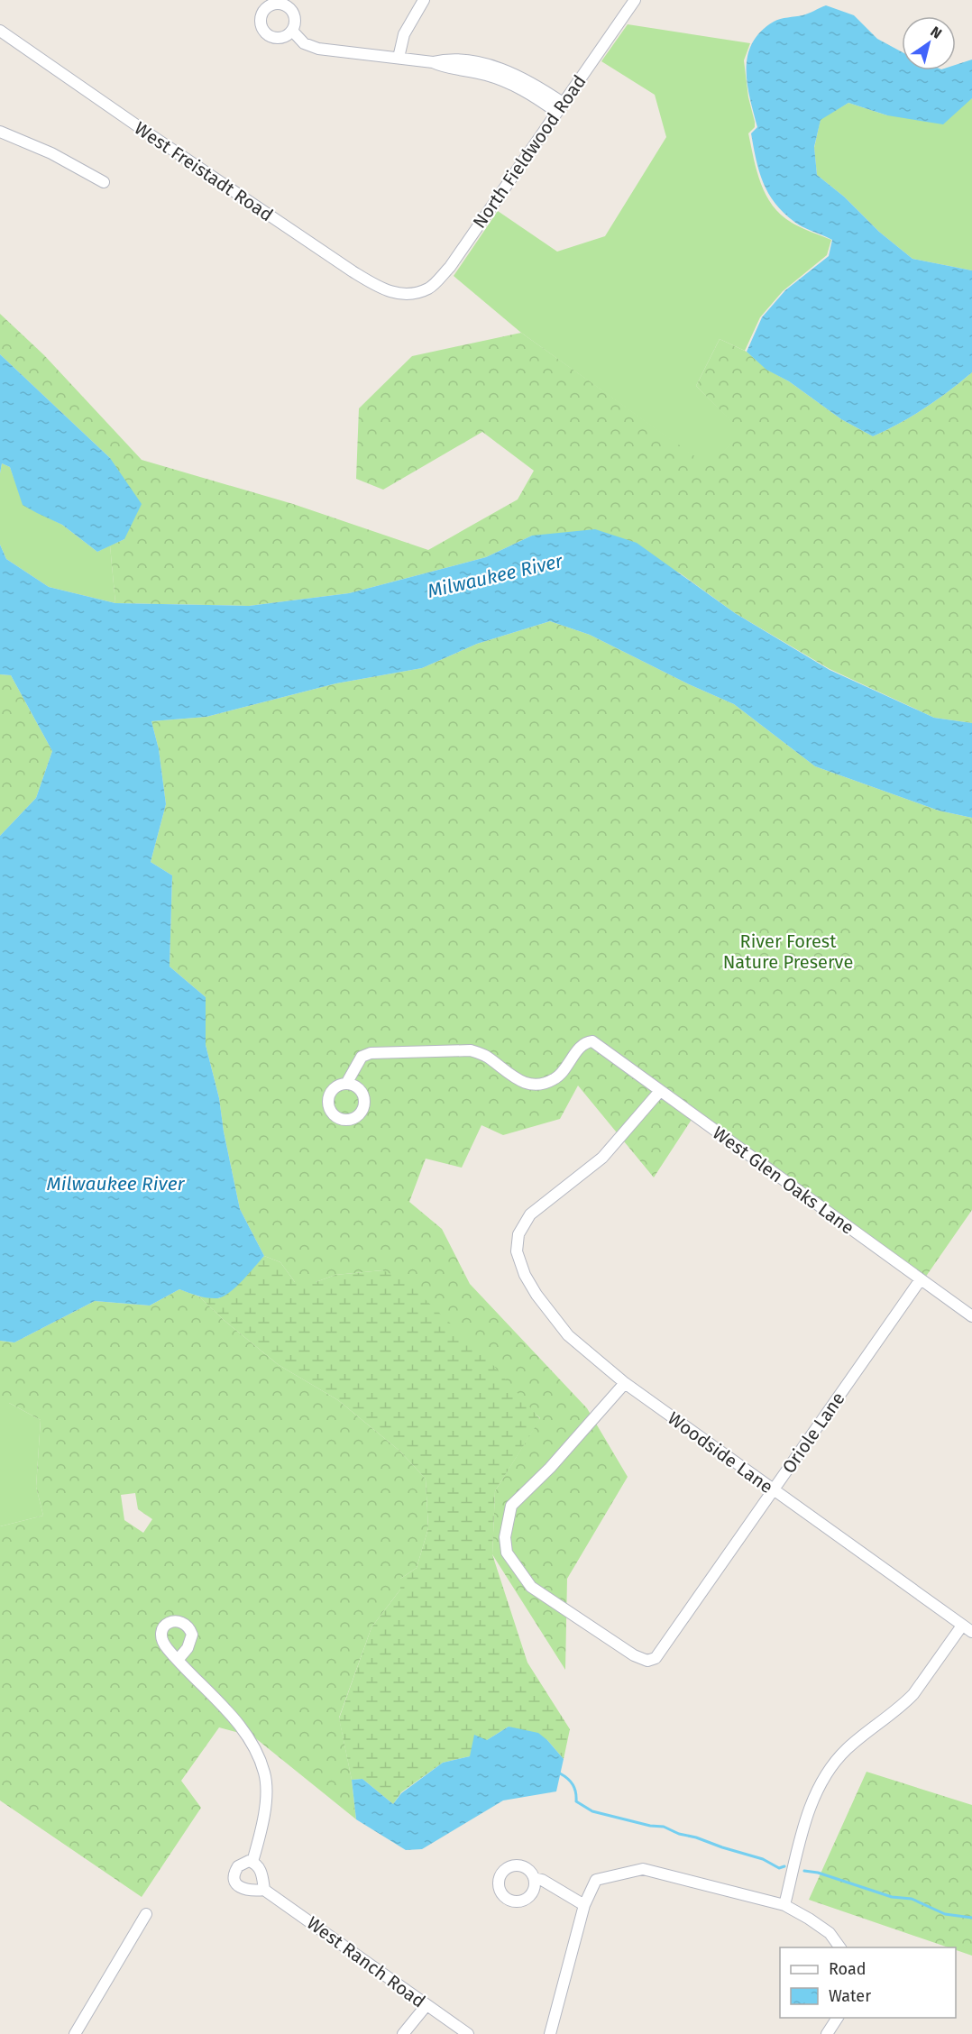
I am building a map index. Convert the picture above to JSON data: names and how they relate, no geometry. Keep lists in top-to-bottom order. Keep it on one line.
{"streets":{"street":["North Fieldwood Road","West Freistadt Road","West Glen Oaks Lane","Oriole Lane","Woodside Lane","West Ranch Road"]},"crossings":[["North Fieldwood Road","West Freistadt Road"],["West Glen Oaks Lane","Oriole Lane"],["West Glen Oaks Lane","Woodside Lane"],["Oriole Lane","Woodside Lane"]],"water":["Milwaukee River"],"parks":["River Forest Nature Preserve"],"legend":["Road","Water"],"north":"top right"}
